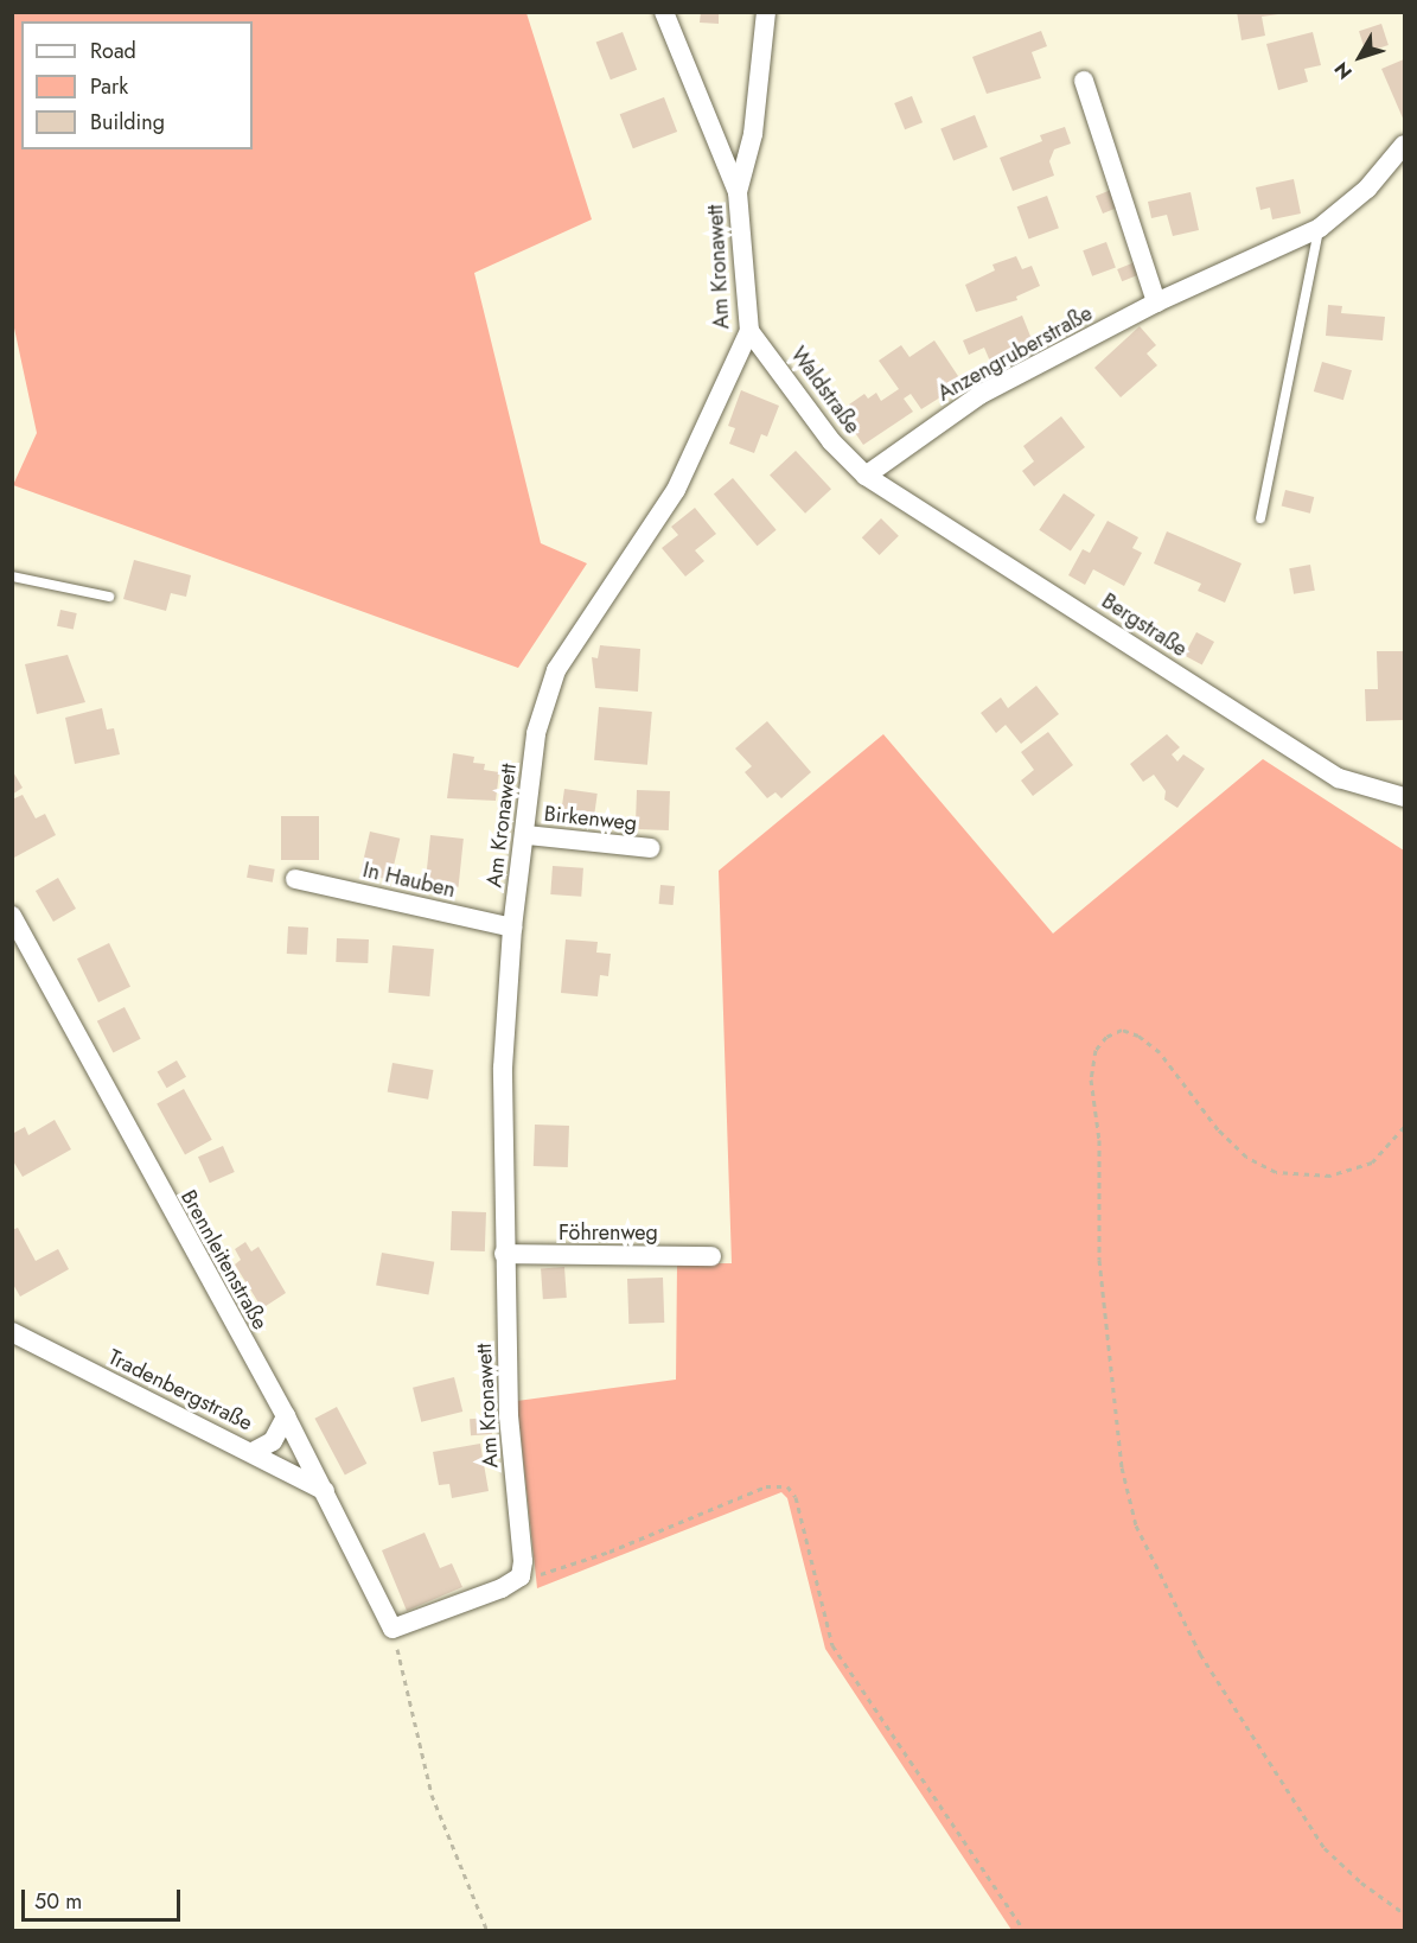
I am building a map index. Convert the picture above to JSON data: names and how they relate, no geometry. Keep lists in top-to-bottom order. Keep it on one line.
{"streets":{"street":["Am Kronawett","Anzengruberstraße","Waldstraße","Bergstraße","Birkenweg","In Hauben","Föhrenweg","Brennleitenstraße","Tradenbergstraße"]},"crossings":[["Am Kronawett","Waldstraße"],["Am Kronawett","Birkenweg"],["Am Kronawett","In Hauben"],["Am Kronawett","Föhrenweg"],["Anzengruberstraße","Waldstraße"],["Anzengruberstraße","Bergstraße"],["Waldstraße","Bergstraße"],["Brennleitenstraße","Tradenbergstraße"]],"legend":["Road","Park","Building"],"scale_bar":"50 m","north":"bottom left"}
